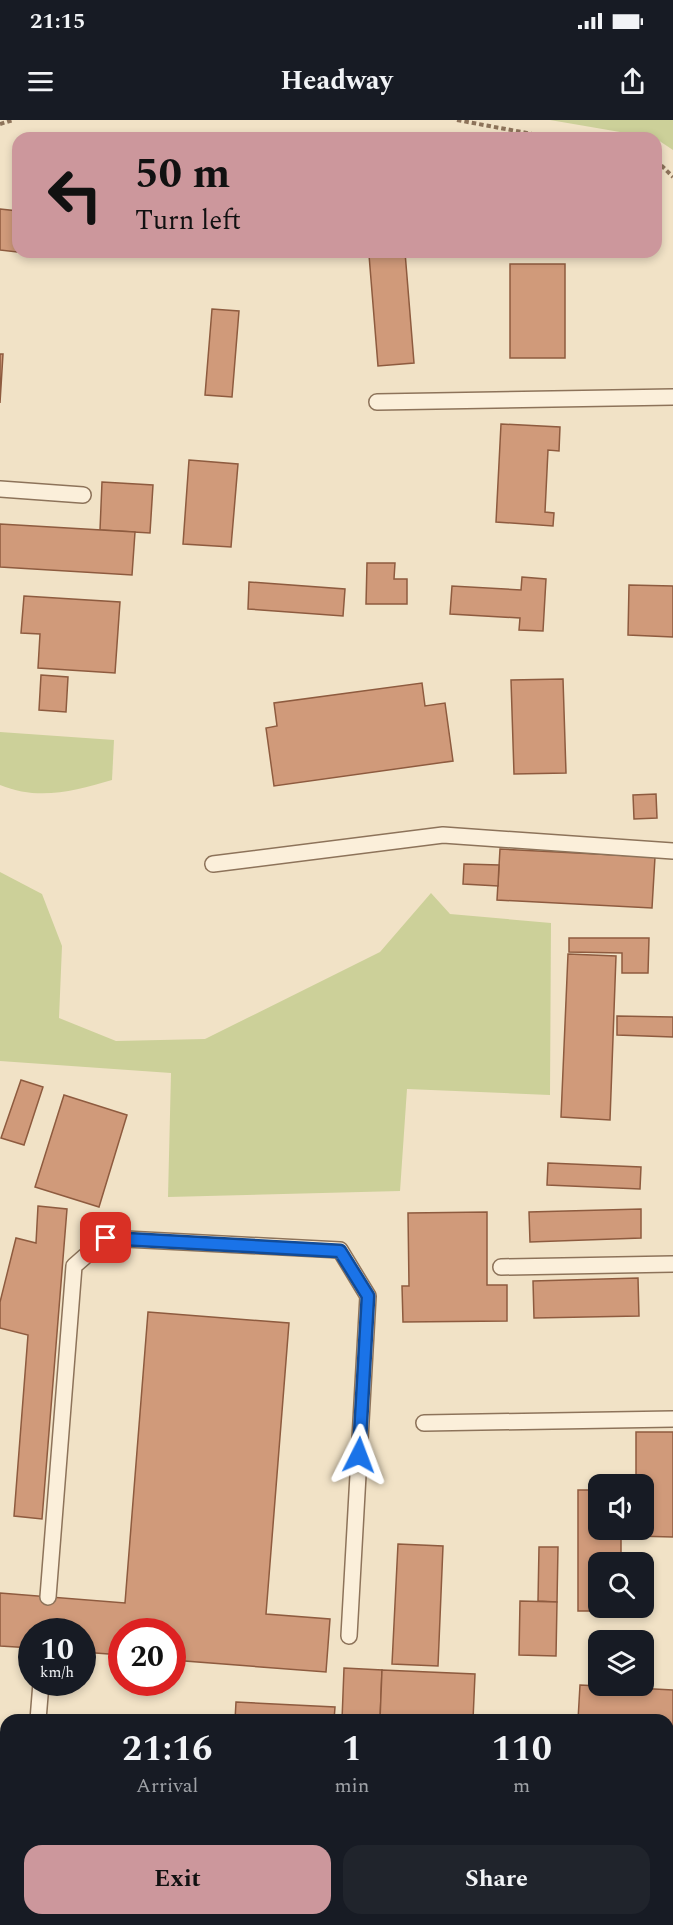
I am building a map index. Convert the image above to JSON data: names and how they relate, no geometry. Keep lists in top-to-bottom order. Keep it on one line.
{"page":{"status":"21:15","header":"Headway","turn":["50 m","Turn left"],"speed":"10 km/h","limit":"20","eta":["21:16","Arrival","1","min","110","m"],"buttons":["Exit","Share"]}}
